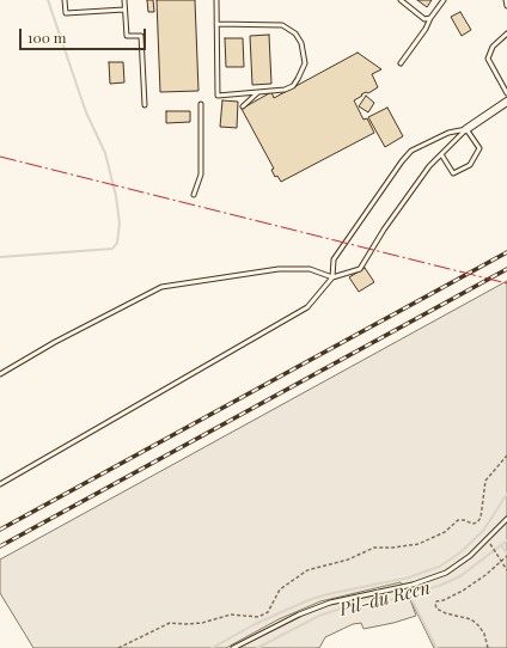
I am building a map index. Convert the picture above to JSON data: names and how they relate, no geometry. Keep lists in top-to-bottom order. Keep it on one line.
{"water":["Pil-du Reen"],"scale_bar":"100 m"}
